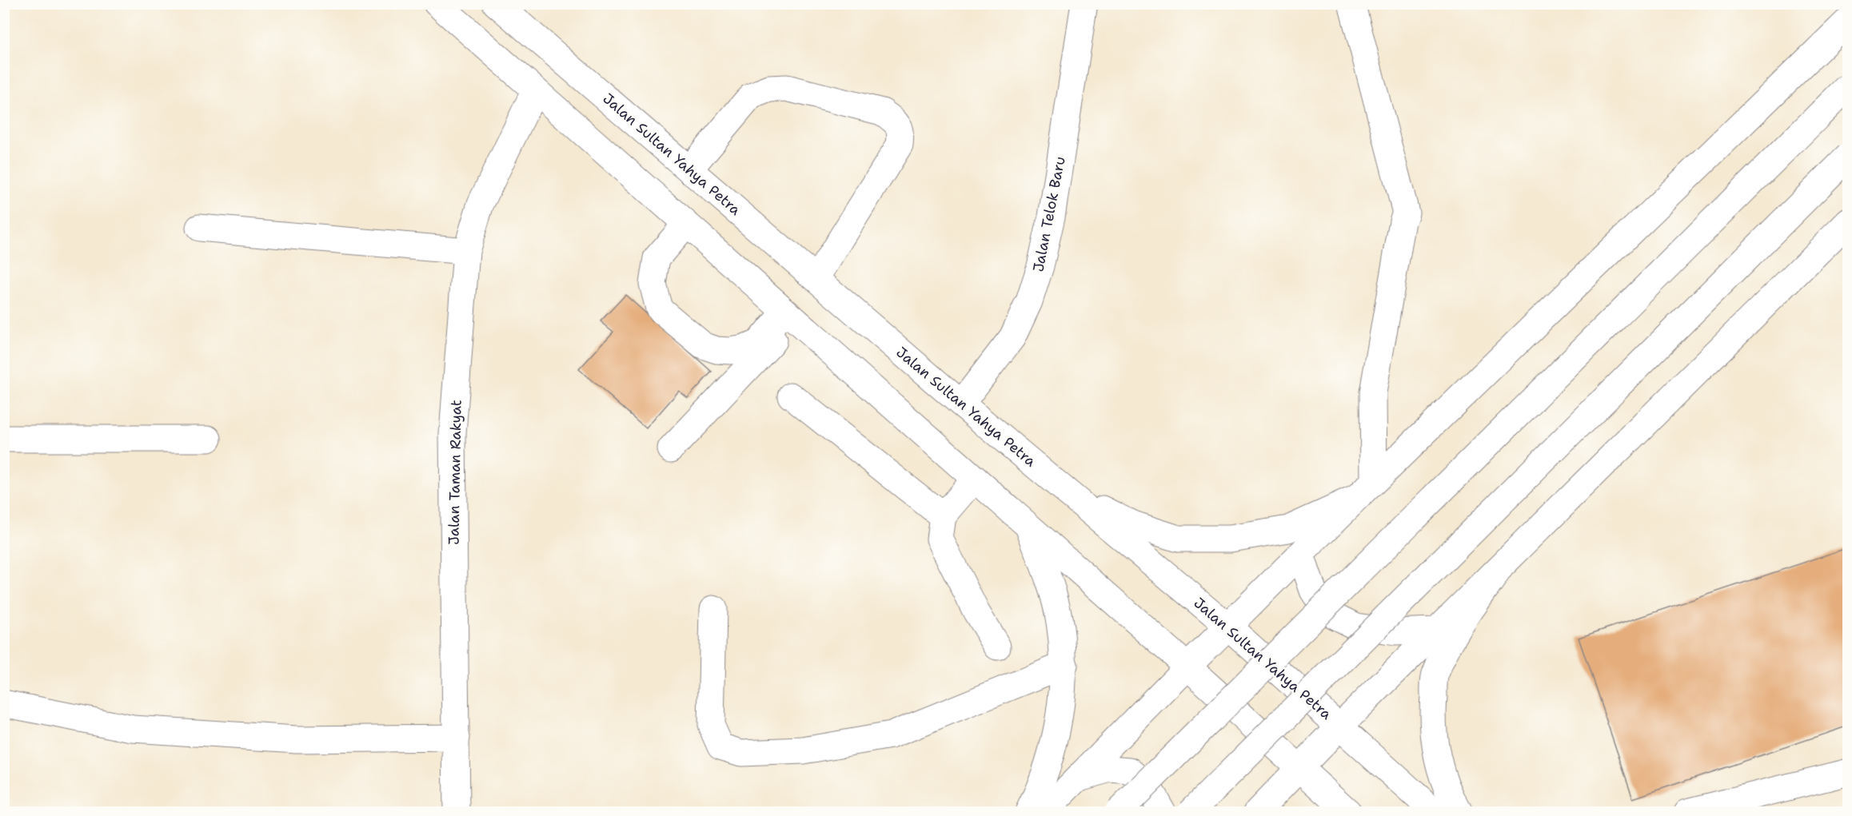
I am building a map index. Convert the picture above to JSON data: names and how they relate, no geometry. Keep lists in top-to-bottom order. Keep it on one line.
{"streets":{"main road":["Jalan Sultan Yahya Petra","Jalan Telok Baru","Jalan Taman Rakyat"]},"crossings":[["Jalan Sultan Yahya Petra","Jalan Telok Baru"]]}
